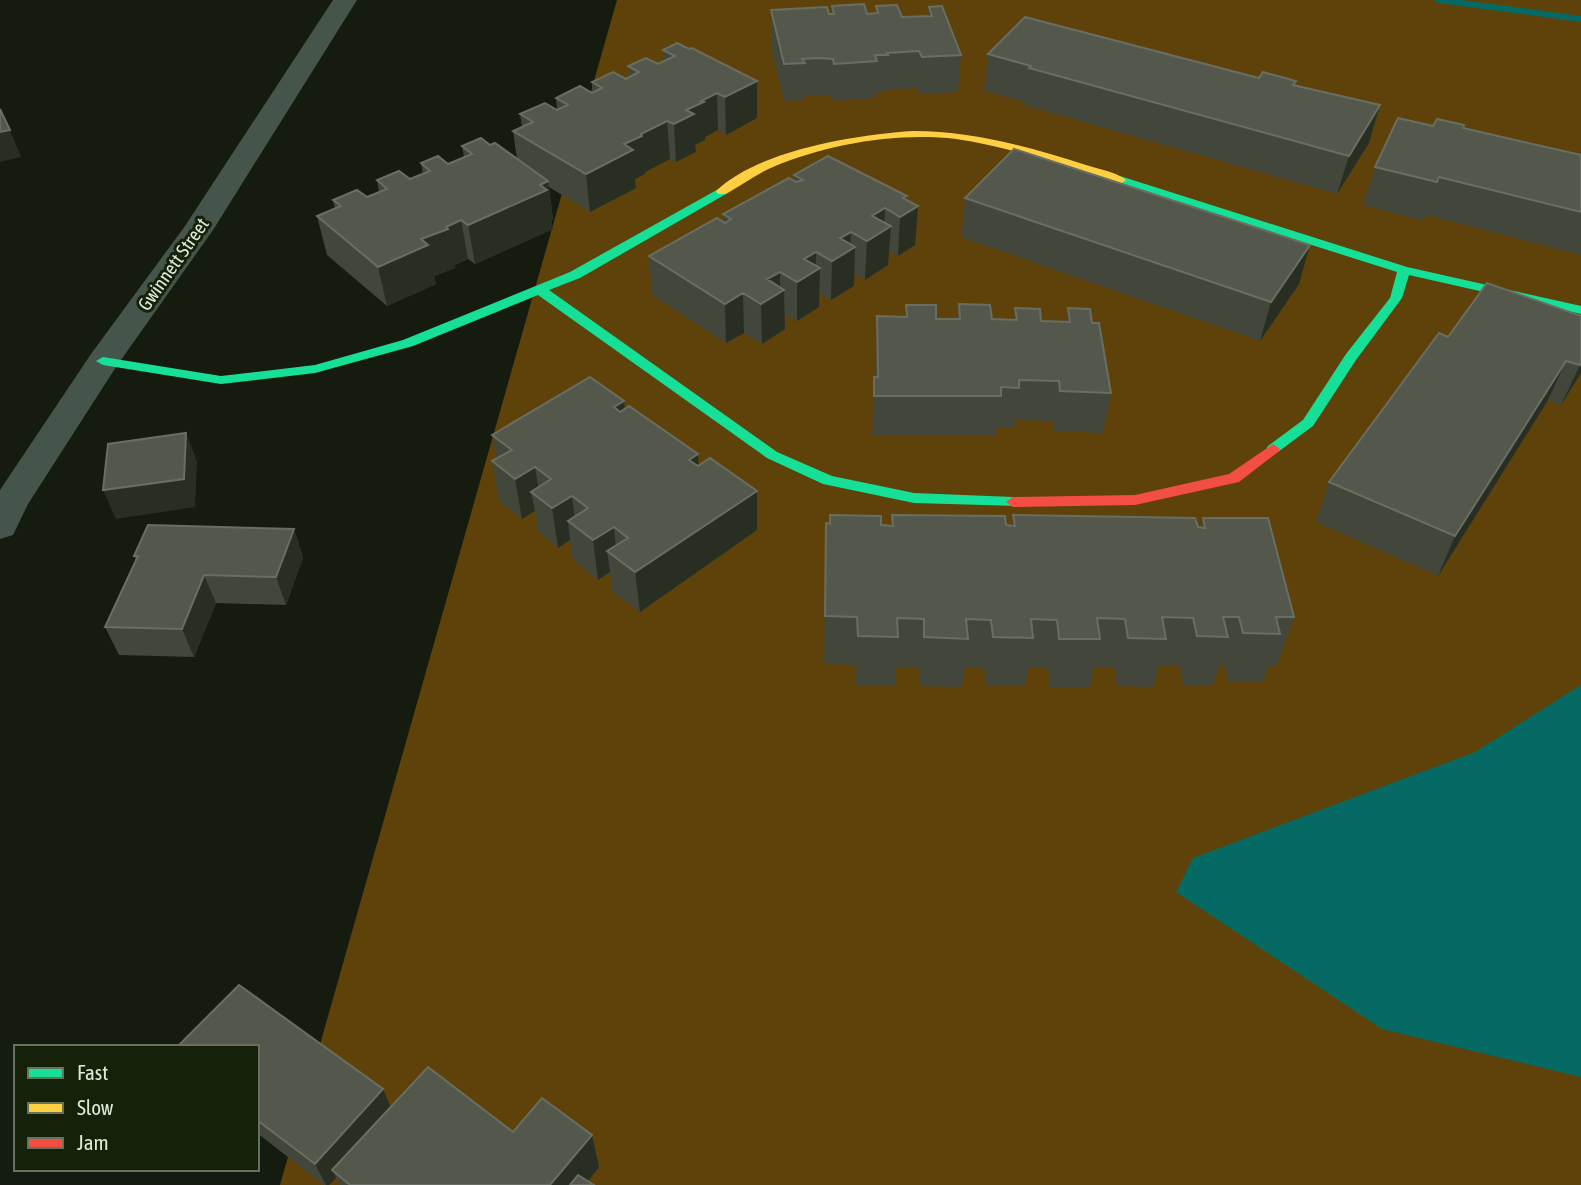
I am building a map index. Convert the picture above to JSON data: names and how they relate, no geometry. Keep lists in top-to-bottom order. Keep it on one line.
{"streets":{"street":["Gwinnett Street"]},"legend":["Fast","Slow","Jam"]}
